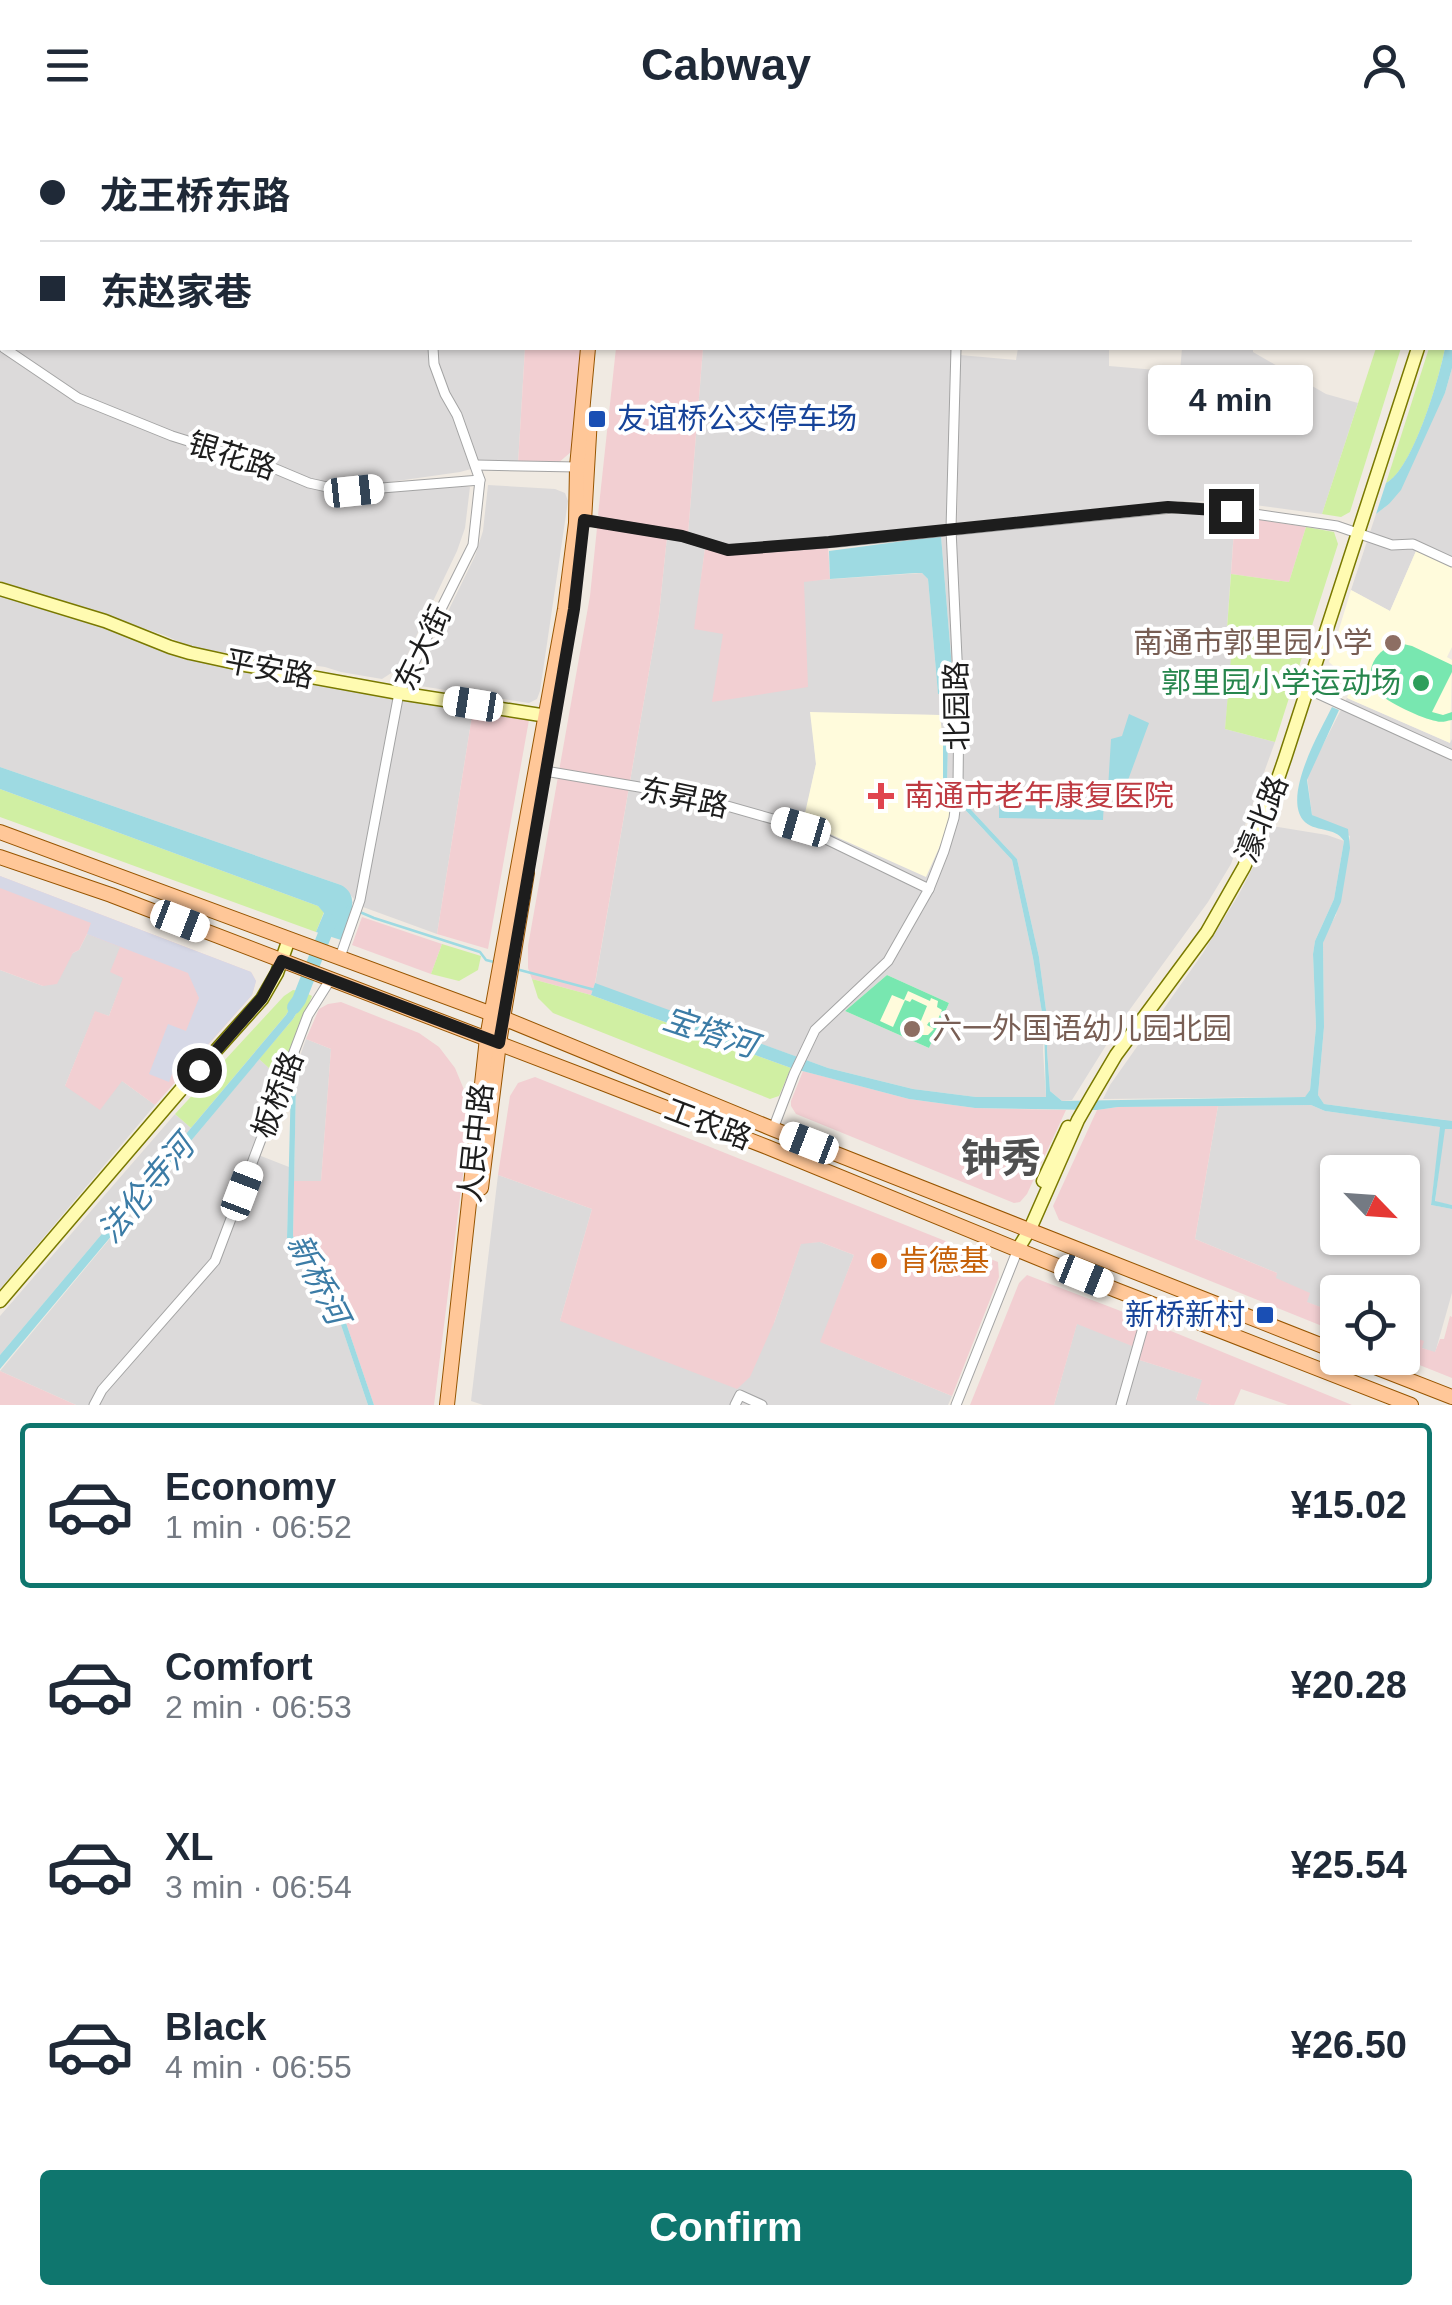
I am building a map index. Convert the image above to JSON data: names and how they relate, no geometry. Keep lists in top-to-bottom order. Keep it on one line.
{"streets":{"main road":["工农路","人民中路"],"street":["银花路","东大街","平安路","北园路","东昇路","濠北路","板桥路"]},"crossings":[["银花路","东大街"],["东大街","平安路"],["东大街","工农路"],["平安路","人民中路"],["北园路","东昇路"],["北园路","工农路"],["东昇路","人民中路"],["濠北路","工农路"],["板桥路","工农路"],["工农路","人民中路"]],"districts":["钟秀"],"water":["宝塔河","法伦寺河","新桥河"],"places":{"transit":["友谊桥公交停车场","新桥新村"],"other":["南通市郭里园小学","郭里园小学运动场","六一外国语幼儿园北园","肯德基"],"health":["南通市老年康复医院"]},"north":"bottom right","page":{"header":"Cabway","banner":["龙王桥东路","东赵家巷"],"bubble":"4 min","list":[{"name":"Economy","note":"1 min · 06:52","value":"¥15.02"},{"name":"Comfort","note":"2 min · 06:53","value":"¥20.28"},{"name":"XL","note":"3 min · 06:54","value":"¥25.54"},{"name":"Black","note":"4 min · 06:55","value":"¥26.50"}],"buttons":"Confirm"}}
